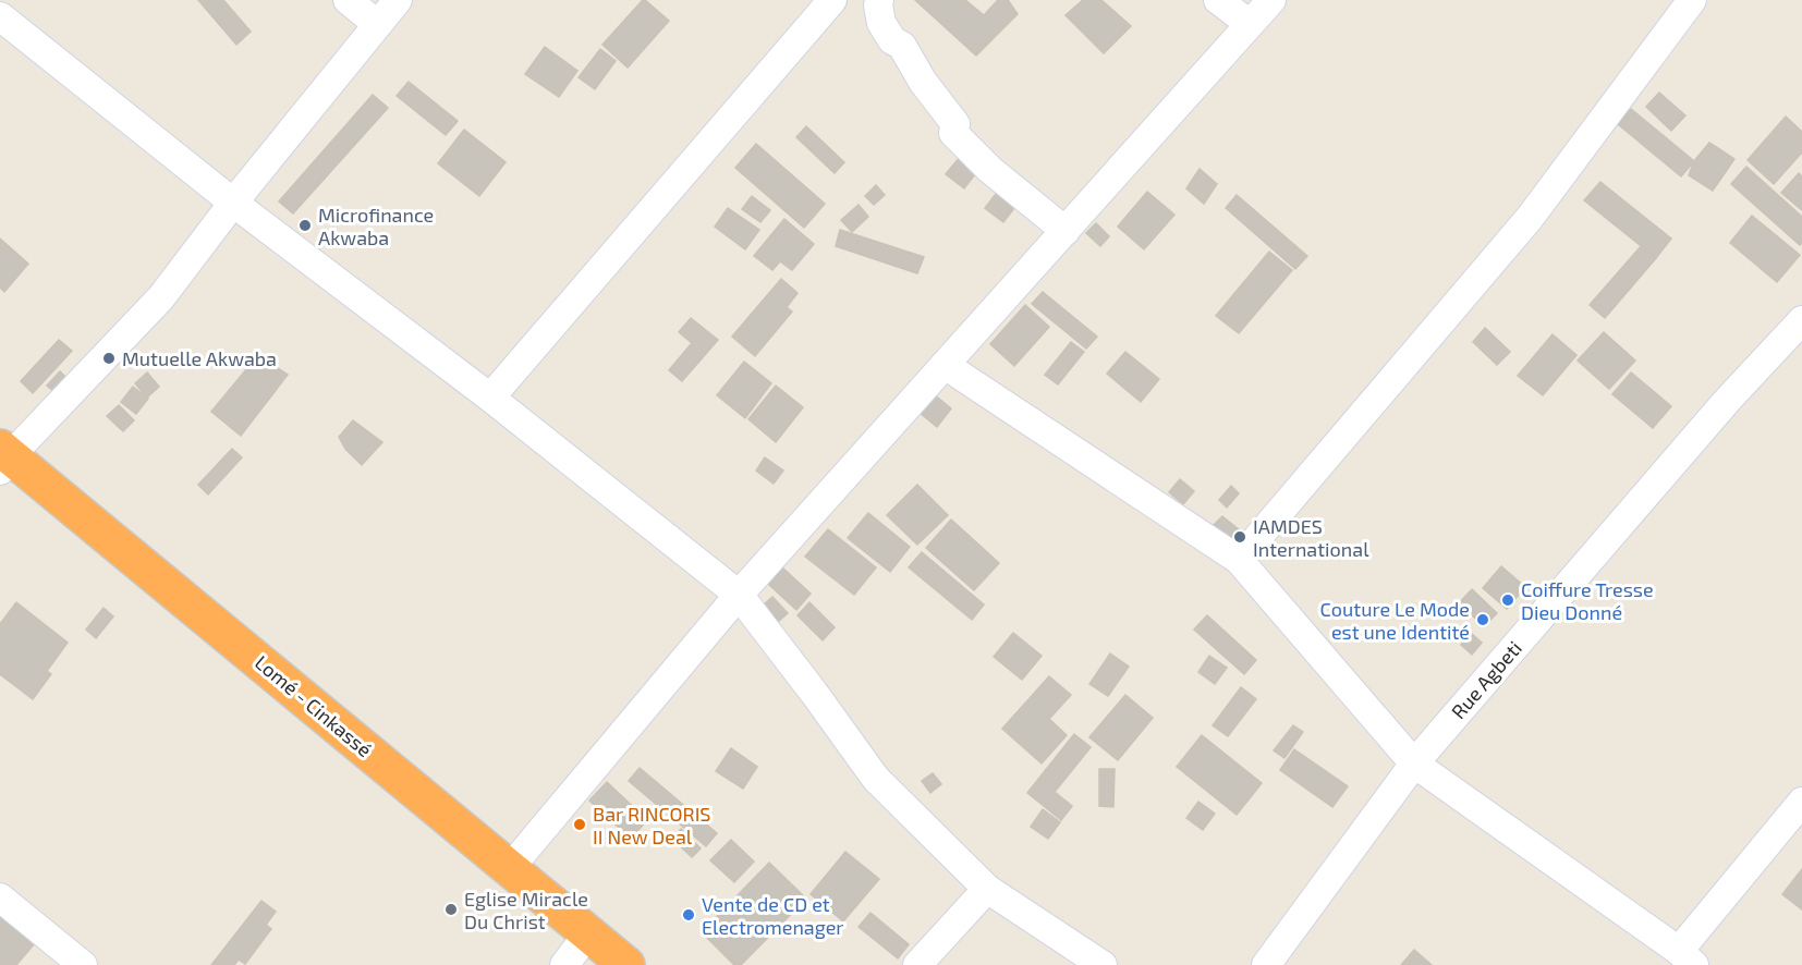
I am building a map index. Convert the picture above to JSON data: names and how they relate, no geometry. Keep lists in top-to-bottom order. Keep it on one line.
{"streets":{"highway":["Lomé - Cinkassé"],"street":["Rue Agbeti"]},"places":["Microfinance Akwaba","Mutuelle Akwaba","IAMDES International","Coiffure Tresse Dieu Donné","Couture Le Mode est une Identité","Bar RINCORIS II New Deal","Eglise Miracle Du Christ","Vente de CD et Electromenager"]}
